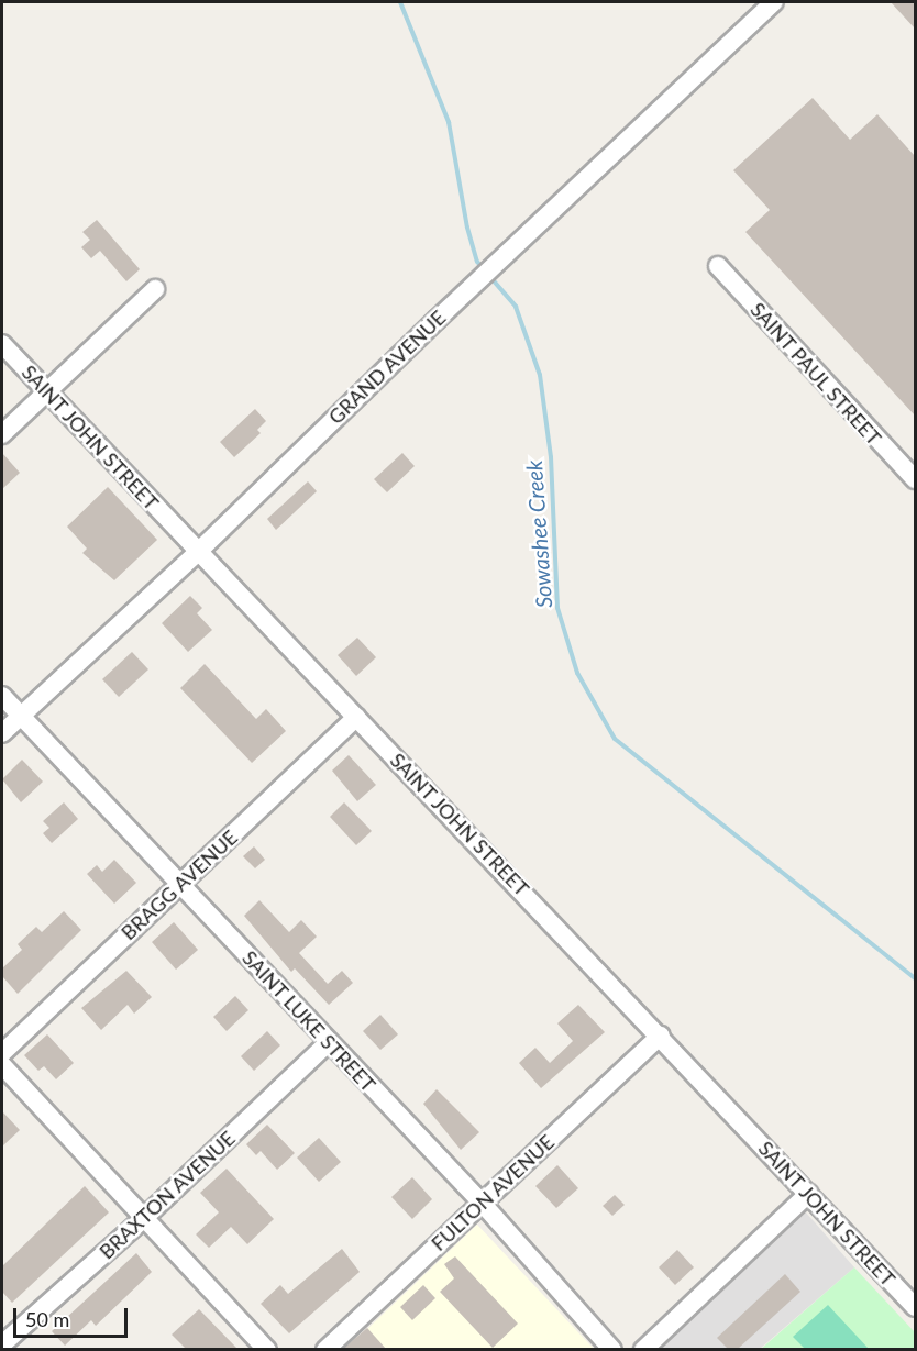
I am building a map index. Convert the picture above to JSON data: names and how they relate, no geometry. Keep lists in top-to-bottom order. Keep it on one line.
{"streets":{"street":["GRAND AVENUE","SAINT PAUL STREET","SAINT JOHN STREET","BRAGG AVENUE","SAINT LUKE STREET","FULTON AVENUE","BRAXTON AVENUE"]},"crossings":[["GRAND AVENUE","SAINT JOHN STREET"],["GRAND AVENUE","SAINT LUKE STREET"],["SAINT JOHN STREET","BRAGG AVENUE"],["SAINT JOHN STREET","FULTON AVENUE"],["BRAGG AVENUE","SAINT LUKE STREET"],["SAINT LUKE STREET","FULTON AVENUE"],["SAINT LUKE STREET","BRAXTON AVENUE"]],"water":["Sowashee Creek"],"scale_bar":"50 m"}
